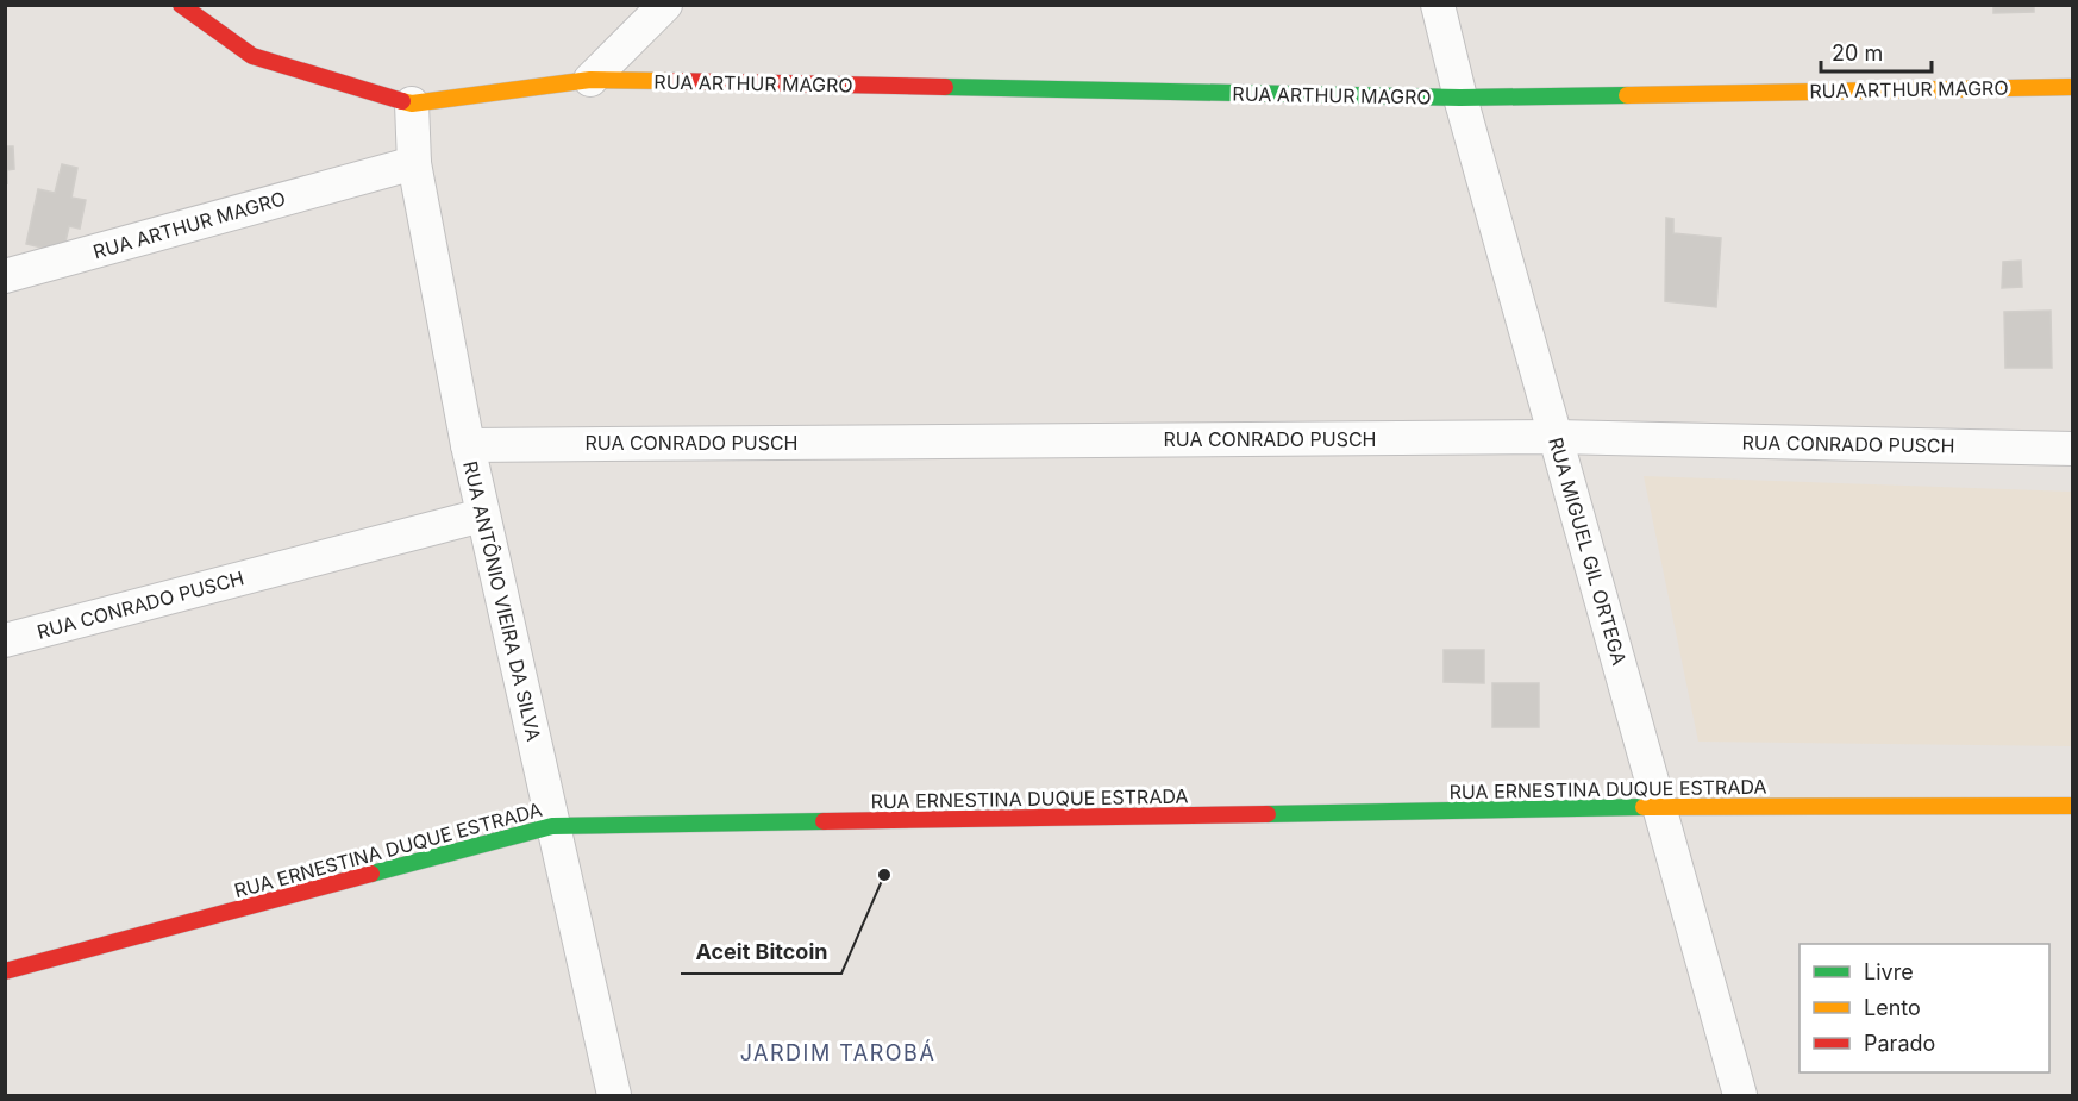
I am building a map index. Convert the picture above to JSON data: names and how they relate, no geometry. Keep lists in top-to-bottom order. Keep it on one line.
{"streets":{"street":["RUA ARTHUR MAGRO","RUA CONRADO PUSCH","RUA MIGUEL GIL ORTEGA","RUA ANTÔNIO VIEIRA DA SILVA","RUA ERNESTINA DUQUE ESTRADA"]},"crossings":[["RUA ARTHUR MAGRO","RUA MIGUEL GIL ORTEGA"],["RUA ARTHUR MAGRO","RUA ANTÔNIO VIEIRA DA SILVA"],["RUA CONRADO PUSCH","RUA MIGUEL GIL ORTEGA"],["RUA CONRADO PUSCH","RUA ANTÔNIO VIEIRA DA SILVA"],["RUA MIGUEL GIL ORTEGA","RUA ERNESTINA DUQUE ESTRADA"],["RUA ANTÔNIO VIEIRA DA SILVA","RUA ERNESTINA DUQUE ESTRADA"]],"districts":["JARDIM TAROBÁ"],"places":["Aceit Bitcoin"],"legend":["Livre","Lento","Parado"],"scale_bar":"20 m"}
